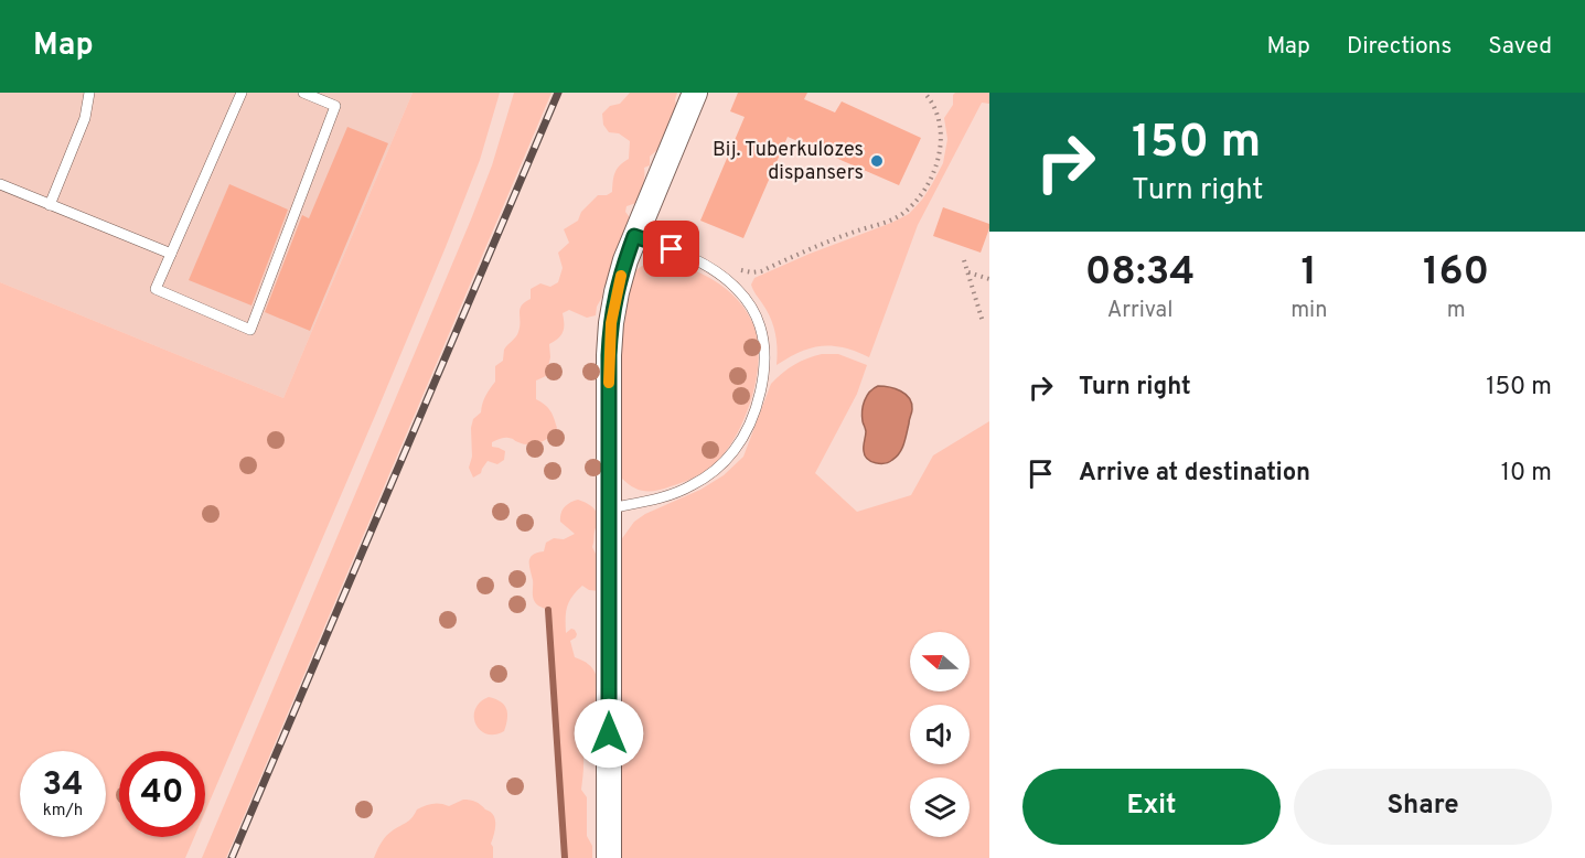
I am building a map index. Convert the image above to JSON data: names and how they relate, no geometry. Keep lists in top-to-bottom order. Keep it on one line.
{"places":["Bij. Tuberkulozes dispansers"],"north":"left","page":{"header":"Map","nav":["Map","Directions","Saved"],"turn":["150 m","Turn right"],"eta":["08:34","Arrival","1","min","160","m"],"list":[{"name":"Turn right","value":"150 m"},{"name":"Arrive at destination","value":"10 m"}],"speed":"34 km/h","limit":"40","buttons":["Exit","Share"]}}
